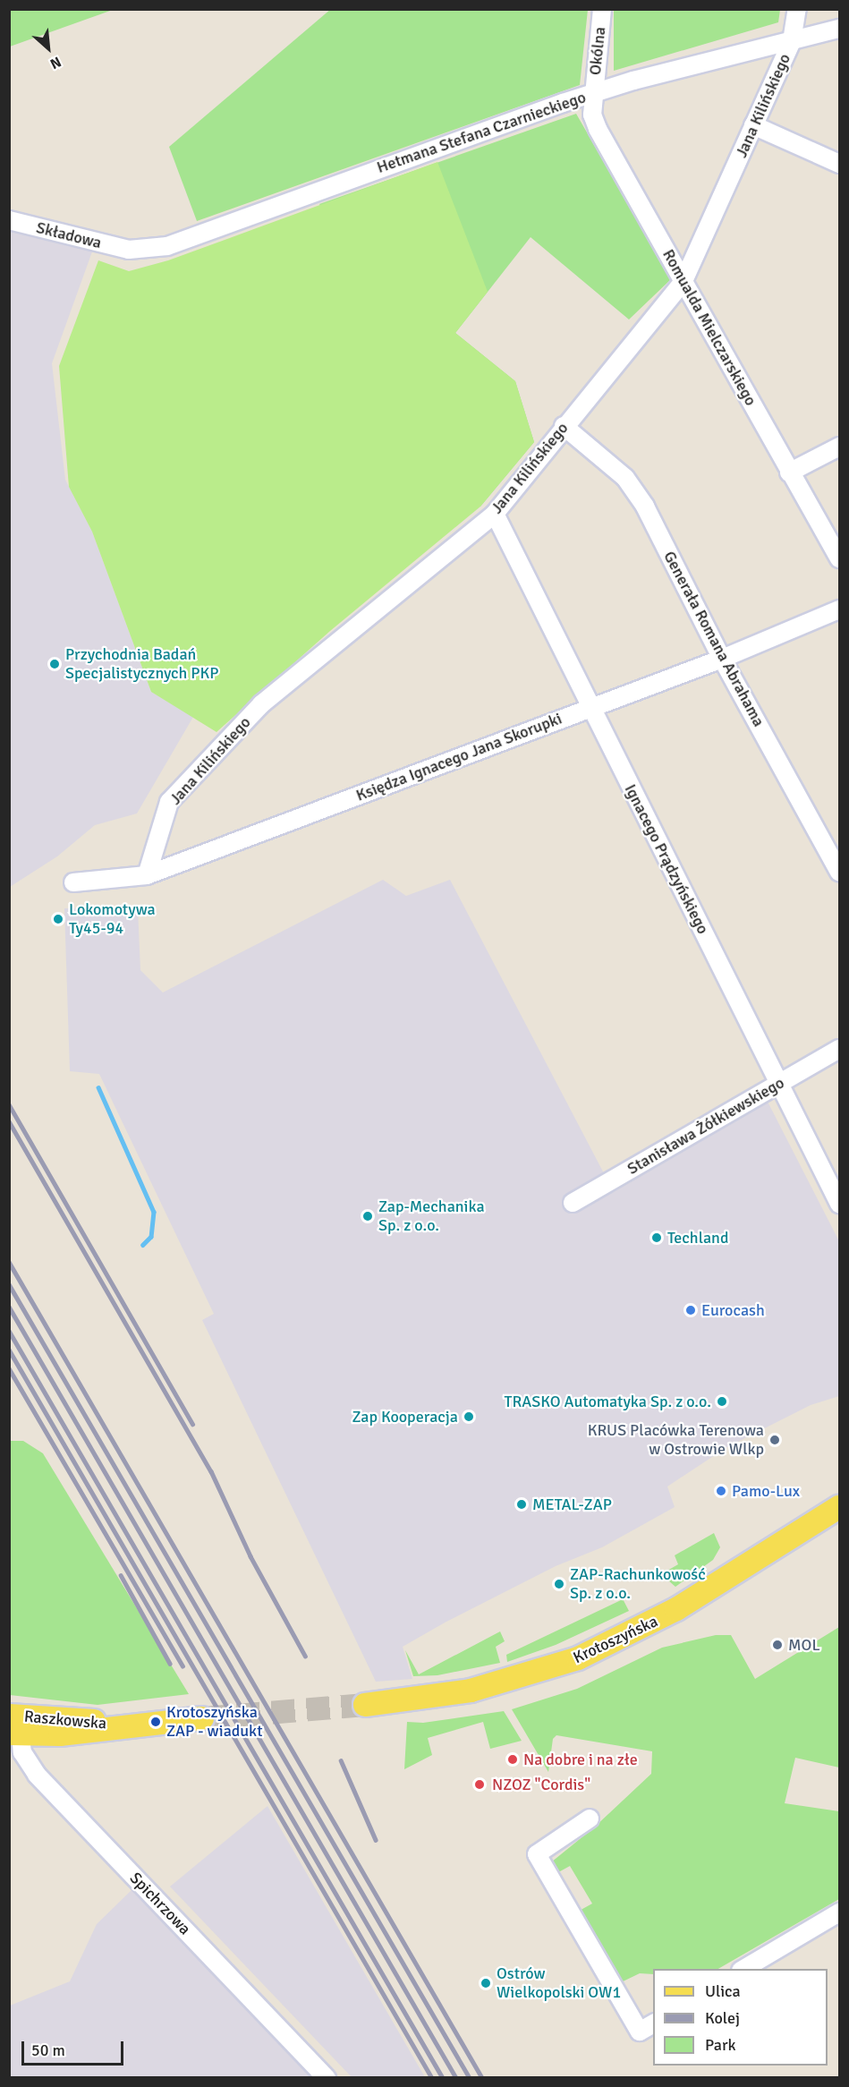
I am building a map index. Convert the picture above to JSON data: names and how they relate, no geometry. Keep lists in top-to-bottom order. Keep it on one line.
{"streets":{"main road":["Krotoszyńska","Raszkowska"],"street":["Okólna","Jana Kilińskiego","Hetmana Stefana Czarnieckiego","Składowa","Romualda Mielczarskiego","Generała Romana Abrahama","Księdza Ignacego Jana Skorupki","Ignacego Prądzyńskiego","Stanisława Żółkiewskiego","Spichrzowa"]},"crossings":[["Okólna","Hetmana Stefana Czarnieckiego"],["Okólna","Romualda Mielczarskiego"],["Jana Kilińskiego","Hetmana Stefana Czarnieckiego"],["Jana Kilińskiego","Romualda Mielczarskiego"],["Jana Kilińskiego","Generała Romana Abrahama"],["Jana Kilińskiego","Księdza Ignacego Jana Skorupki"],["Jana Kilińskiego","Ignacego Prądzyńskiego"],["Hetmana Stefana Czarnieckiego","Składowa"],["Hetmana Stefana Czarnieckiego","Romualda Mielczarskiego"],["Generała Romana Abrahama","Księdza Ignacego Jana Skorupki"],["Księdza Ignacego Jana Skorupki","Ignacego Prądzyńskiego"],["Ignacego Prądzyńskiego","Stanisława Żółkiewskiego"],["Raszkowska","Spichrzowa"]],"places":["Przychodnia Badań Specjalistycznych PKP","Lokomotywa Ty45-94","Zap-Mechanika Sp. z o.o.","Techland","Eurocash","TRASKO Automatyka Sp. z o.o.","Zap Kooperacja","KRUS Placówka Terenowa w Ostrowie Wlkp","Pamo-Lux","METAL-ZAP","ZAP-Rachunkowość Sp. z o.o.","MOL","Krotoszyńska ZAP - wiadukt","Na dobre i na złe","NZOZ \"Cordis\"","Ostrów Wielkopolski OW1"],"legend":["Ulica","Kolej","Park"],"scale_bar":"50 m","north":"bottom right"}
